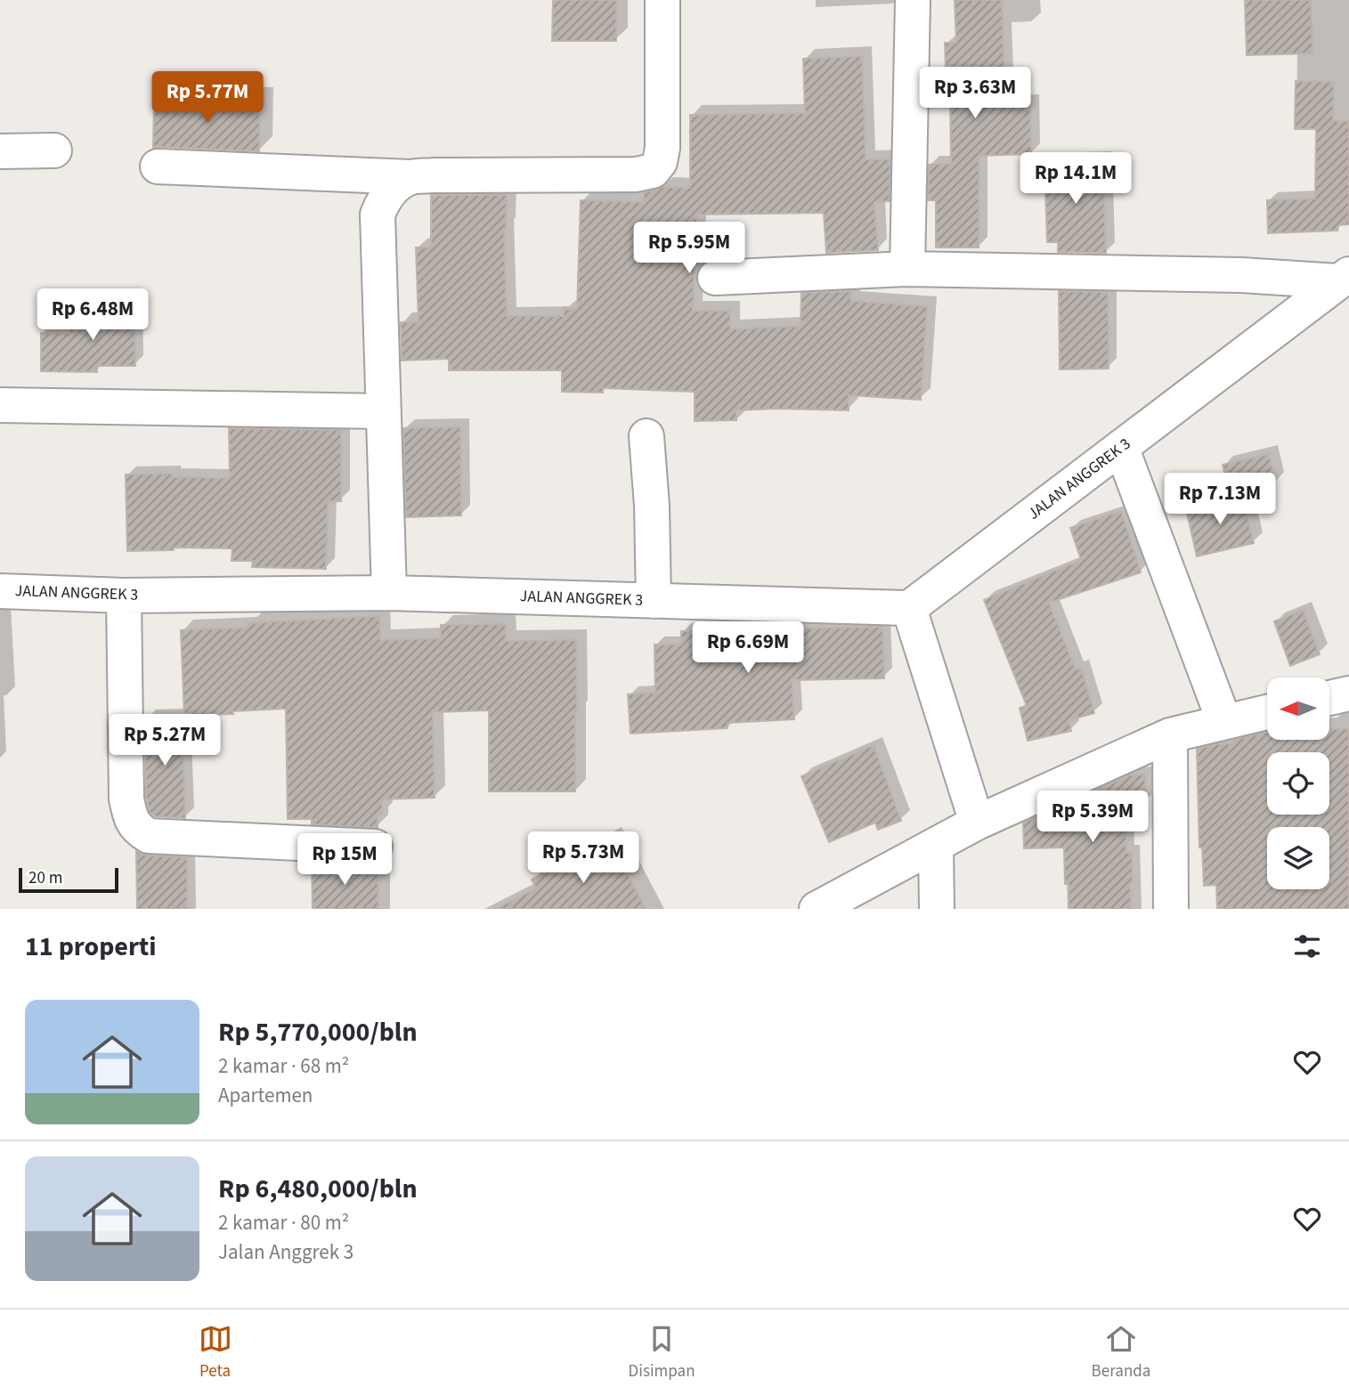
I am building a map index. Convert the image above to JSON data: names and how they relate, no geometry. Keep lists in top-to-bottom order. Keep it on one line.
{"streets":{"street":["JALAN ANGGREK 3"]},"scale_bar":"20 m","north":"left","page":{"price":["Rp 3.63M","Rp 5.77M","Rp 14.1M","Rp 5.95M","Rp 6.48M","Rp 7.13M","Rp 6.69M","Rp 5.27M","Rp 5.39M","Rp 5.73M","Rp 15M"],"scale":"20 m","heading":"11 properti","list":[{"name":"Rp 5,770,000/bln","note":"2 kamar · 68 m² · Apartemen"},{"name":"Rp 6,480,000/bln","note":"2 kamar · 80 m² · Jalan Anggrek 3"}],"tabs":["Peta","Disimpan","Beranda"]}}
